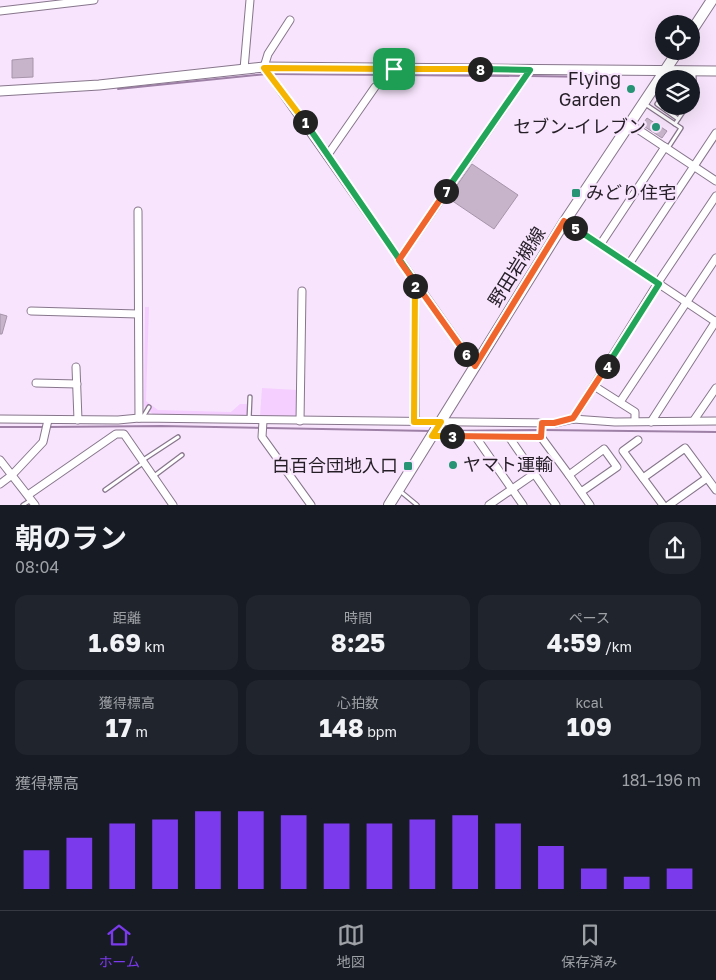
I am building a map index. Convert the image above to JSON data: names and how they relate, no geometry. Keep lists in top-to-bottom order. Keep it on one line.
{"streets":{"main road":["野田岩槻線"]},"places":{"other":["Flying Garden","セブン-イレブン","ヤマト運輸"],"transit":["みどり住宅","白百合団地入口"]},"page":{"pins":["8","1","7","5","2","6","4","3"],"heading":["朝のラン","08:04"],"stats":[["距離","1.69 km"],["時間","8:25"],["ペース","4:59 /km"],["獲得標高","17 m"],["心拍数","148 bpm"],["kcal","109"]],"chart":["獲得標高","181–196 m"],"tabs":["ホーム","地図","保存済み"]}}
